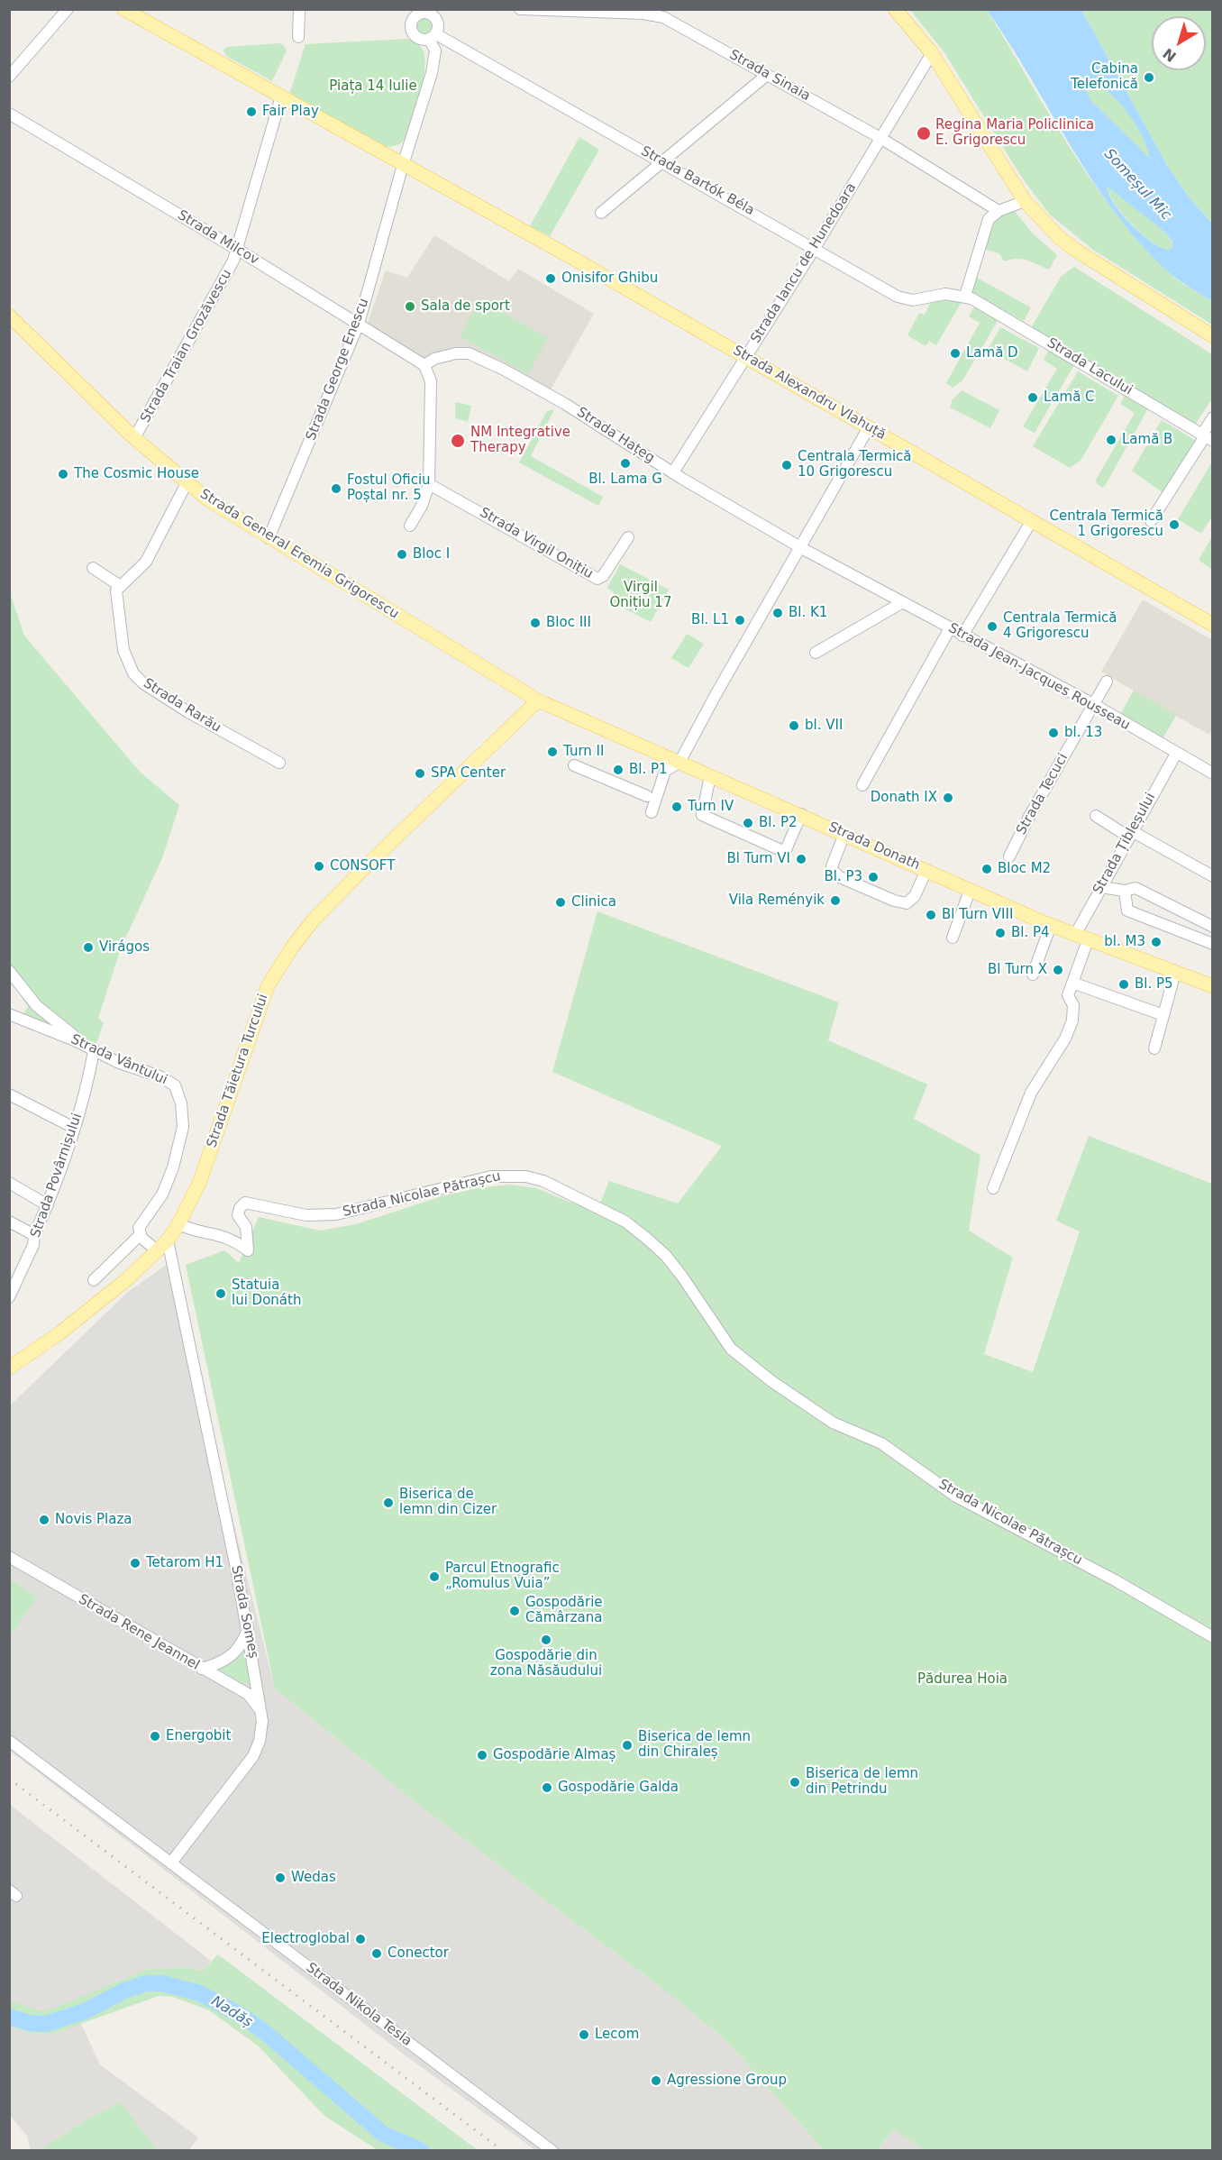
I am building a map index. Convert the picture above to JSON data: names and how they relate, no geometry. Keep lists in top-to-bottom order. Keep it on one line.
{"streets":{"main road":["Strada Alexandru Vlahuță","Strada General Eremia Grigorescu","Strada Donath","Strada Tăietura Turcului"],"street":["Strada Sinaia","Strada Bartók Béla","Strada Milcov","Strada Iancu de Hunedoara","Strada Traian Grozăvescu","Strada Lacului","Strada George Enescu","Strada Hațeg","Strada Virgil Onițiu","Strada Jean-Jacques Rousseau","Strada Rarău","Strada Tecuci","Strada Țibleșului","Strada Vântului","Strada Povârnișului","Strada Nicolae Pătrașcu","Strada Someș","Strada Rene Jeannel","Strada Nikola Tesla"]},"crossings":[["Strada Sinaia","Strada Iancu de Hunedoara"],["Strada Bartók Béla","Strada Iancu de Hunedoara"],["Strada Bartók Béla","Strada Lacului"],["Strada Milcov","Strada Traian Grozăvescu"],["Strada Milcov","Strada George Enescu"],["Strada Milcov","Strada Hațeg"],["Strada Iancu de Hunedoara","Strada Alexandru Vlahuță"],["Strada Iancu de Hunedoara","Strada Hațeg"],["Strada Traian Grozăvescu","Strada General Eremia Grigorescu"],["Strada George Enescu","Strada Alexandru Vlahuță"],["Strada George Enescu","Strada General Eremia Grigorescu"],["Strada Hațeg","Strada Jean-Jacques Rousseau"],["Strada General Eremia Grigorescu","Strada Donath"],["Strada General Eremia Grigorescu","Strada Tăietura Turcului"],["Strada Jean-Jacques Rousseau","Strada Tecuci"],["Strada Jean-Jacques Rousseau","Strada Țibleșului"],["Strada Țibleșului","Strada Donath"],["Strada Donath","Strada Tăietura Turcului"],["Strada Vântului","Strada Povârnișului"],["Strada Tăietura Turcului","Strada Nicolae Pătrașcu"],["Strada Tăietura Turcului","Strada Someș"],["Strada Someș","Strada Rene Jeannel"],["Strada Someș","Strada Nikola Tesla"]],"water":["Someșul Mic","Nadăș"],"parks":["Piața 14 Iulie","Virgil Onițiu 17","Pădurea Hoia"],"places":["Cabina Telefonică","Fair Play","Regina Maria Policlinica E. Grigorescu","Onisifor Ghibu","Sala de sport","Lamă D","Lamă C","Lamă B","NM Integrative Therapy","Bl. Lama G","Centrala Termică 10 Grigorescu","The Cosmic House","Fostul Oficiu Poștal nr. 5","Centrala Termică 1 Grigorescu","Bloc I","Bl. K1","Bl. L1","Bloc III","Centrala Termică 4 Grigorescu","bl. VII","bl. 13","Turn II","Bl. P1","SPA Center","Donath IX","Turn IV","Bl. P2","Bl Turn VI","CONSOFT","Bloc M2","Bl. P3","Vila Reményik","Clinica","Bl Turn VIII","Bl. P4","bl. M3","Virágos","Bl Turn X","Bl. P5","Statuia lui Donáth","Biserica de lemn din Cizer","Novis Plaza","Tetarom H1","Parcul Etnografic „Romulus Vuia”","Gospodărie Cămârzana","Gospodărie din zona Năsăudului","Energobit","Biserica de lemn din Chiraleș","Gospodărie Almaș","Biserica de lemn din Petrindu","Gospodărie Galda","Wedas","Electroglobal","Conector","Lecom","Agressione Group"],"north":"bottom left"}
